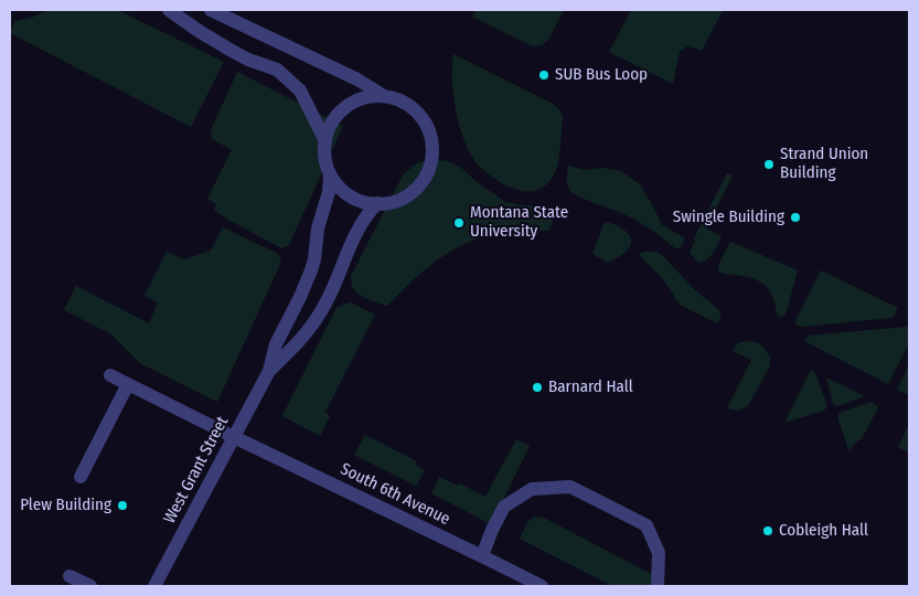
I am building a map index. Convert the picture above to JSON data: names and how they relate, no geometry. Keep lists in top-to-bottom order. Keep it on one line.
{"streets":{"street":["West Grant Street","South 6th Avenue"]},"crossings":[["West Grant Street","South 6th Avenue"]],"places":["SUB Bus Loop","Strand Union Building","Swingle Building","Montana State University","Barnard Hall","Plew Building","Cobleigh Hall"]}
